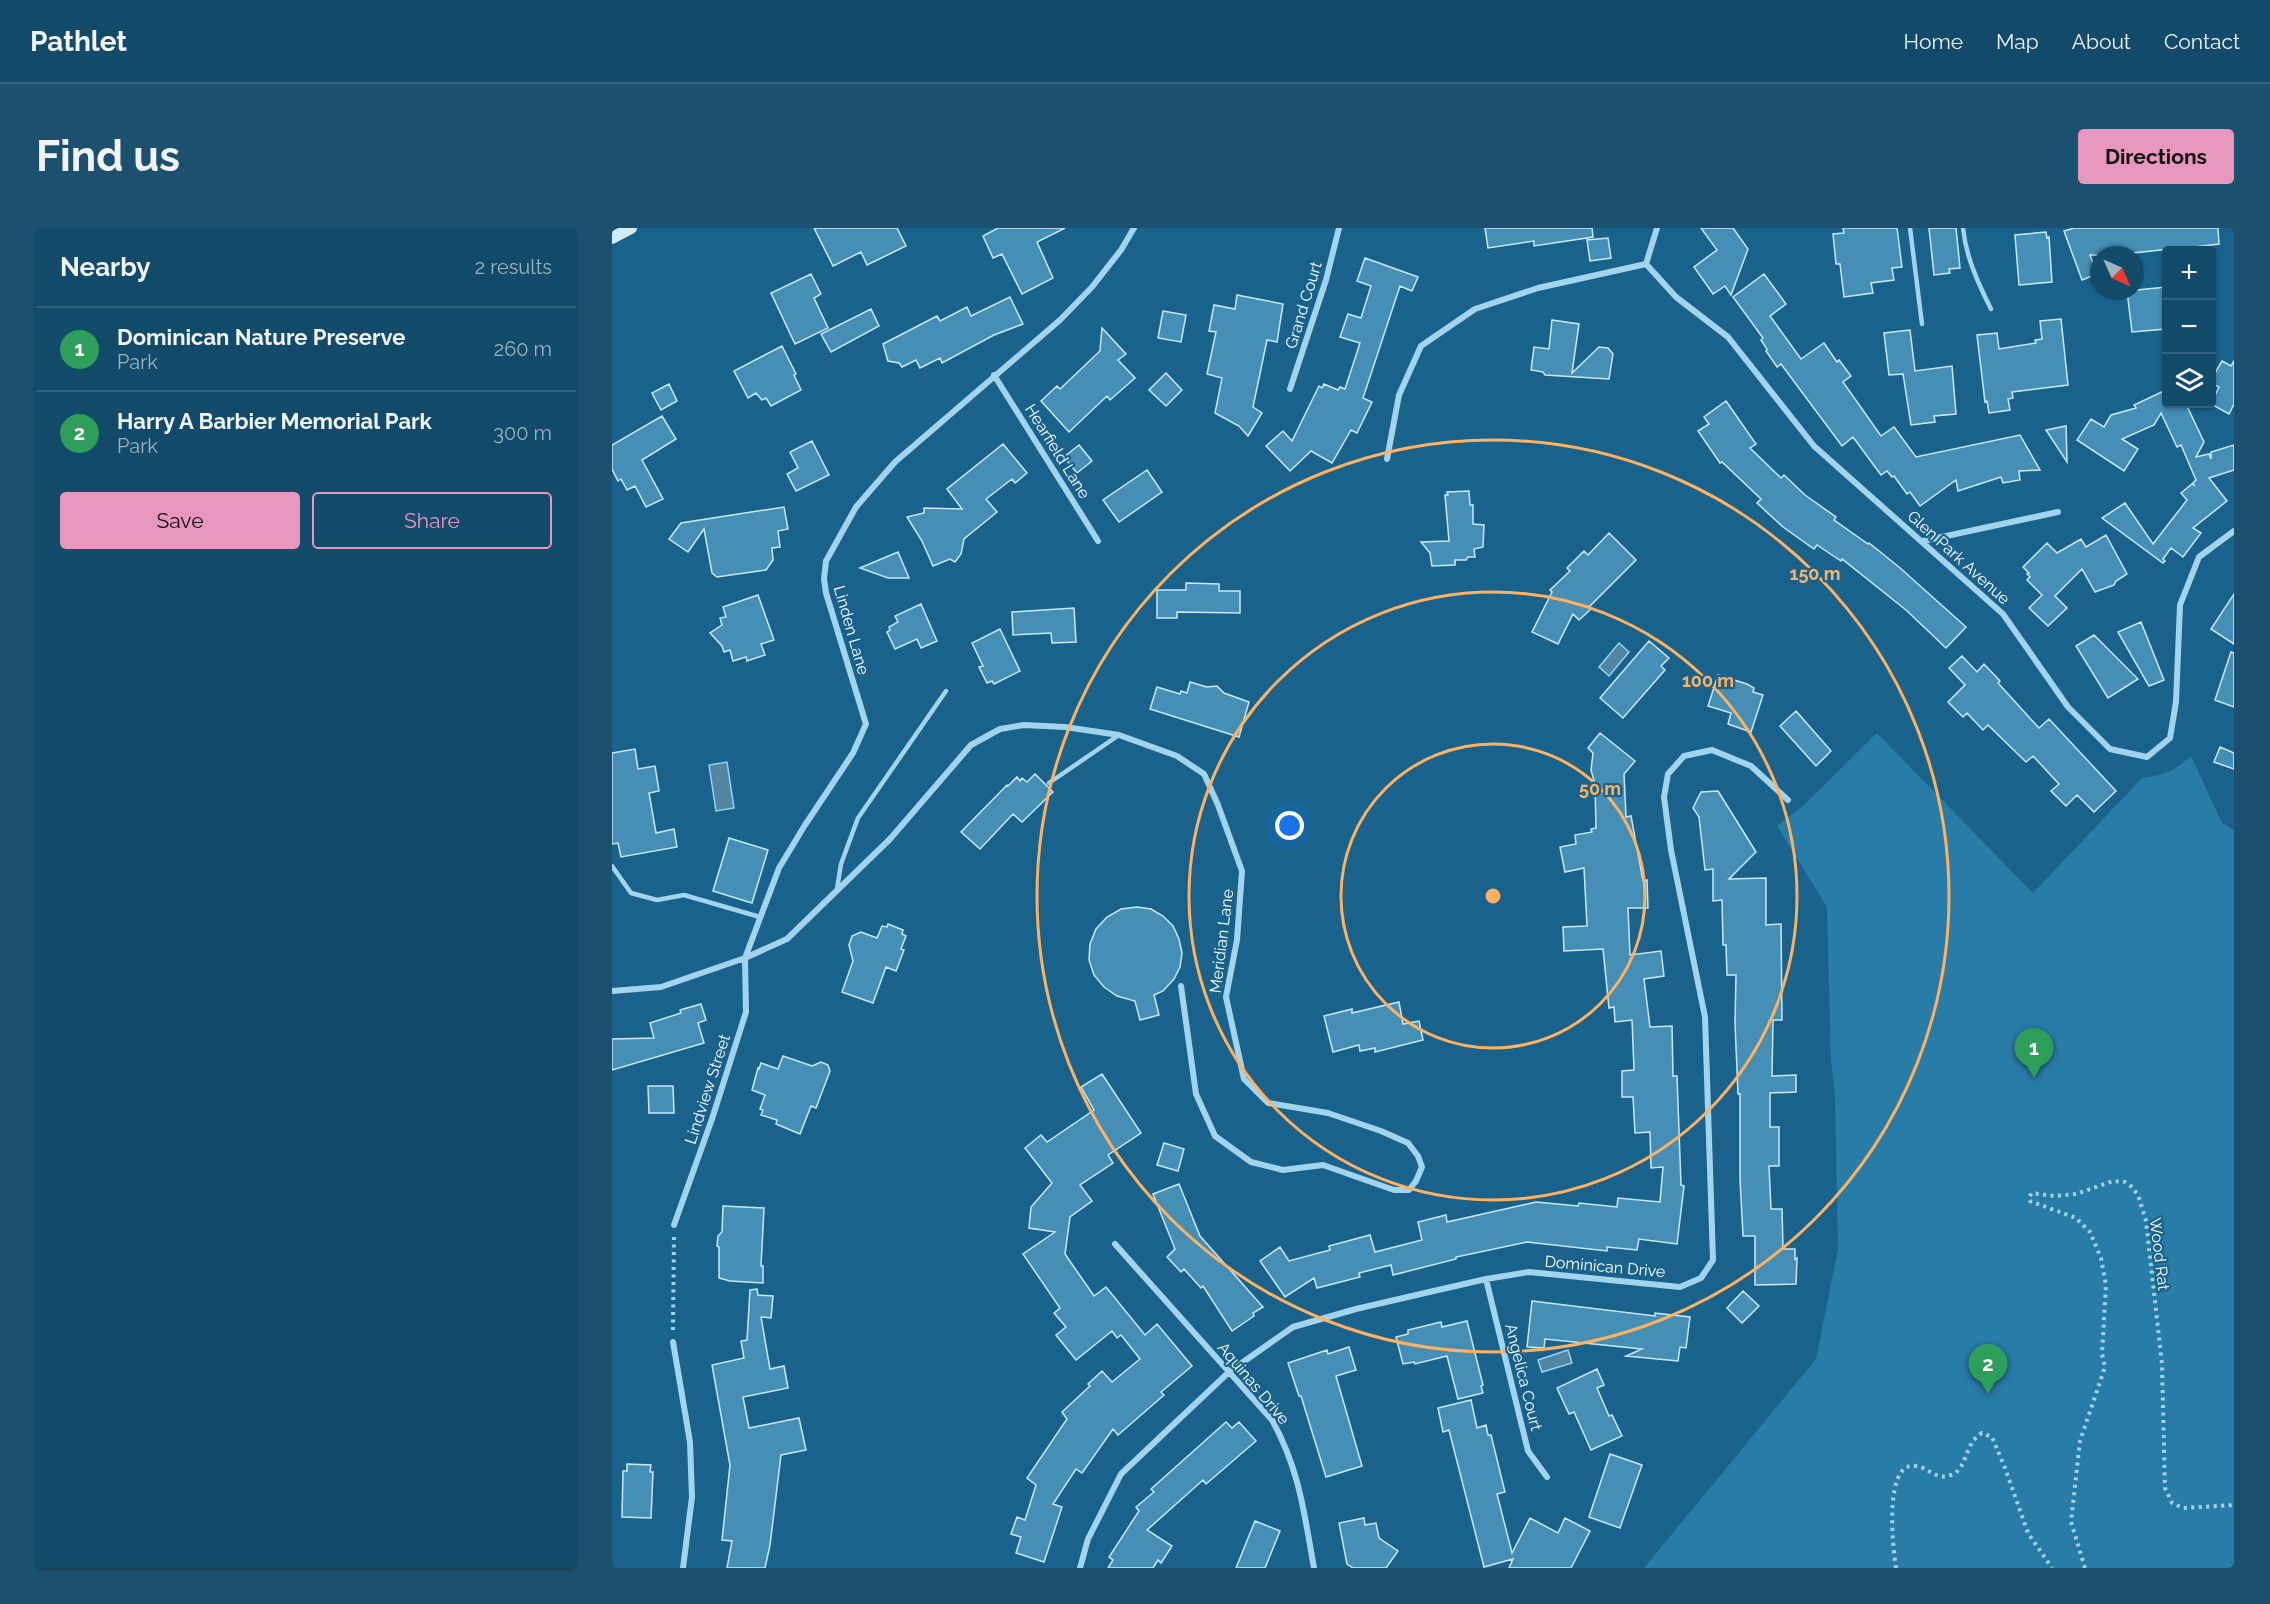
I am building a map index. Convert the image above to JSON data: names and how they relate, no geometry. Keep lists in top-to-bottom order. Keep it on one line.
{"streets":{"street":["Grand Court","Hearfield Lane","Glen Park Avenue","Linden Lane","Meridian Lane","Lindview Street","Dominican Drive","Angelica Court","Aquinas Drive"],"path":["Wood Rat"]},"crossings":[["Hearfield Lane","Linden Lane"],["Linden Lane","Meridian Lane"],["Linden Lane","Lindview Street"],["Meridian Lane","Lindview Street"],["Dominican Drive","Angelica Court"],["Dominican Drive","Aquinas Drive"]],"north":"bottom right","page":{"header":"Pathlet","nav":["Home","Map","About","Contact"],"buttons":["Directions",["Save","Share"]],"title":"Find us","heading":["Nearby","2 results"],"map_buttons":["+","−"],"list":[{"mark":"1","name":"Dominican Nature Preserve","note":"Park","value":"260 m"},{"mark":"2","name":"Harry A Barbier Memorial Park","note":"Park","value":"300 m"}],"pins":["1","2"]},"rings":["150 m","100 m","50 m"]}
